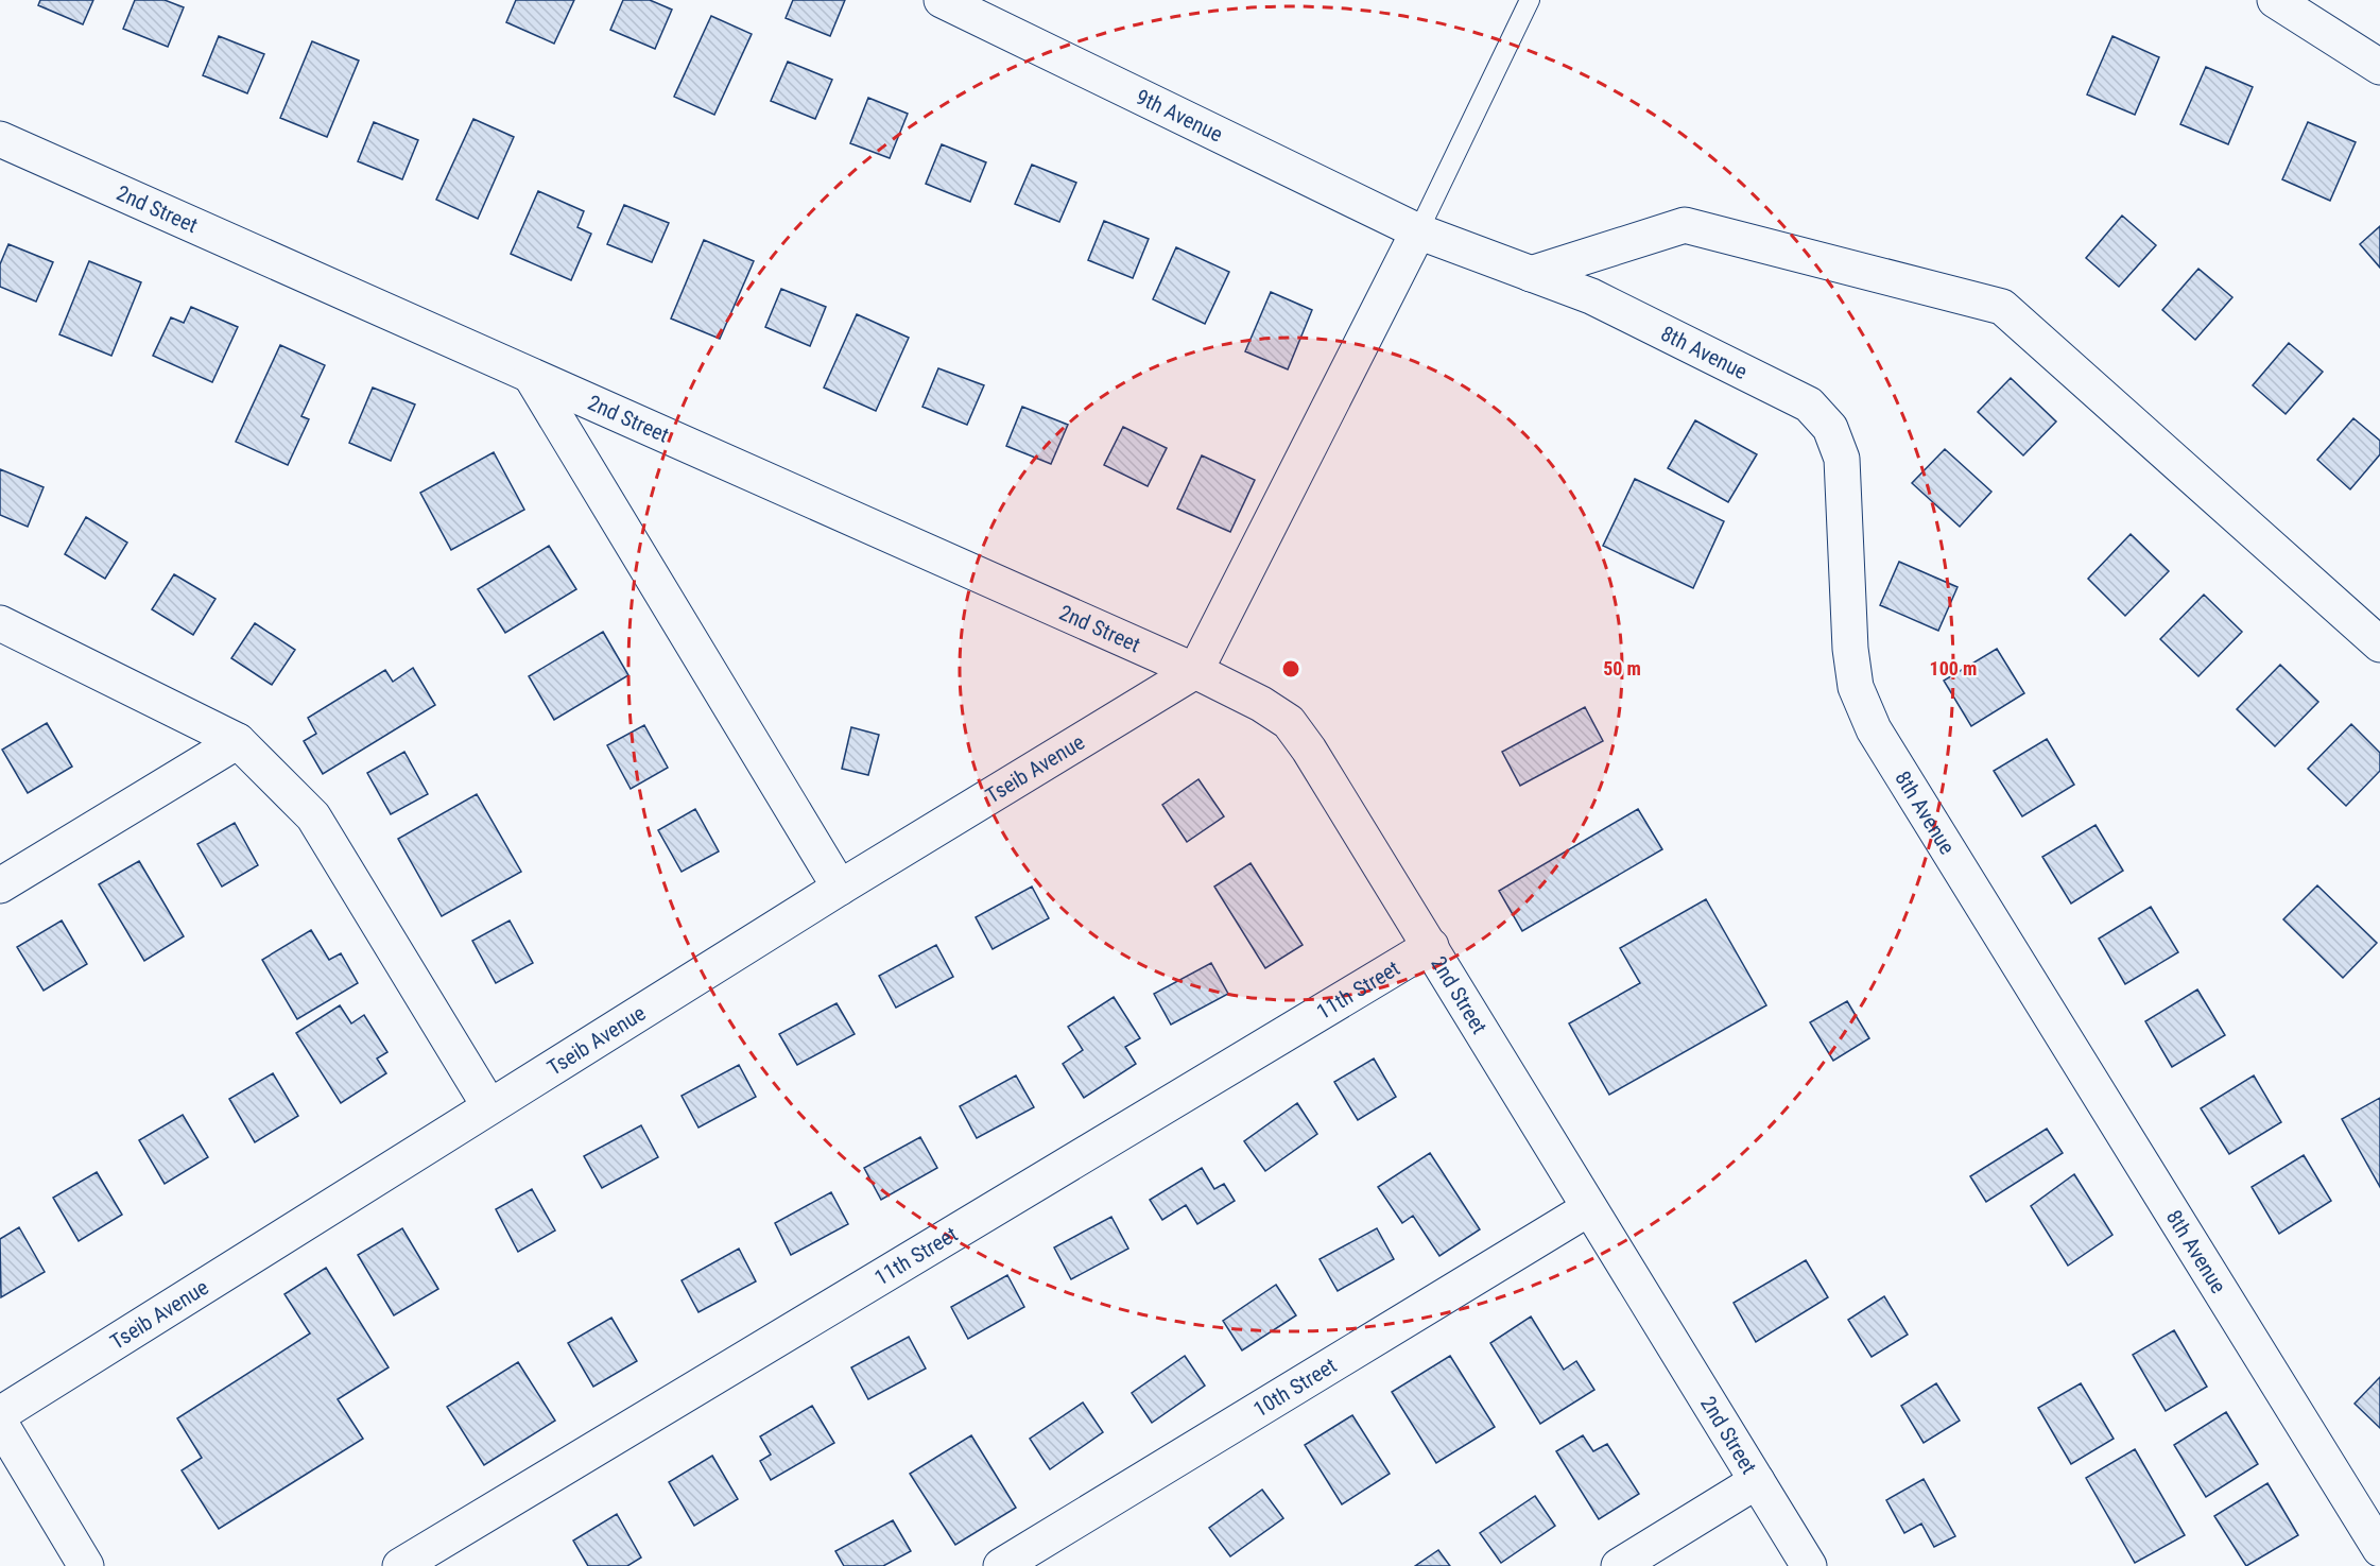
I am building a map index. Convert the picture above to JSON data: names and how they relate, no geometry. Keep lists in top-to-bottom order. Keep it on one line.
{"streets":{"street":["9th Avenue","2nd Street","8th Avenue","Tseib Avenue","11th Street","10th Street"]},"crossings":[["9th Avenue","8th Avenue"],["2nd Street","Tseib Avenue"],["2nd Street","11th Street"],["2nd Street","10th Street"]],"rings":["50 m","100 m"]}
